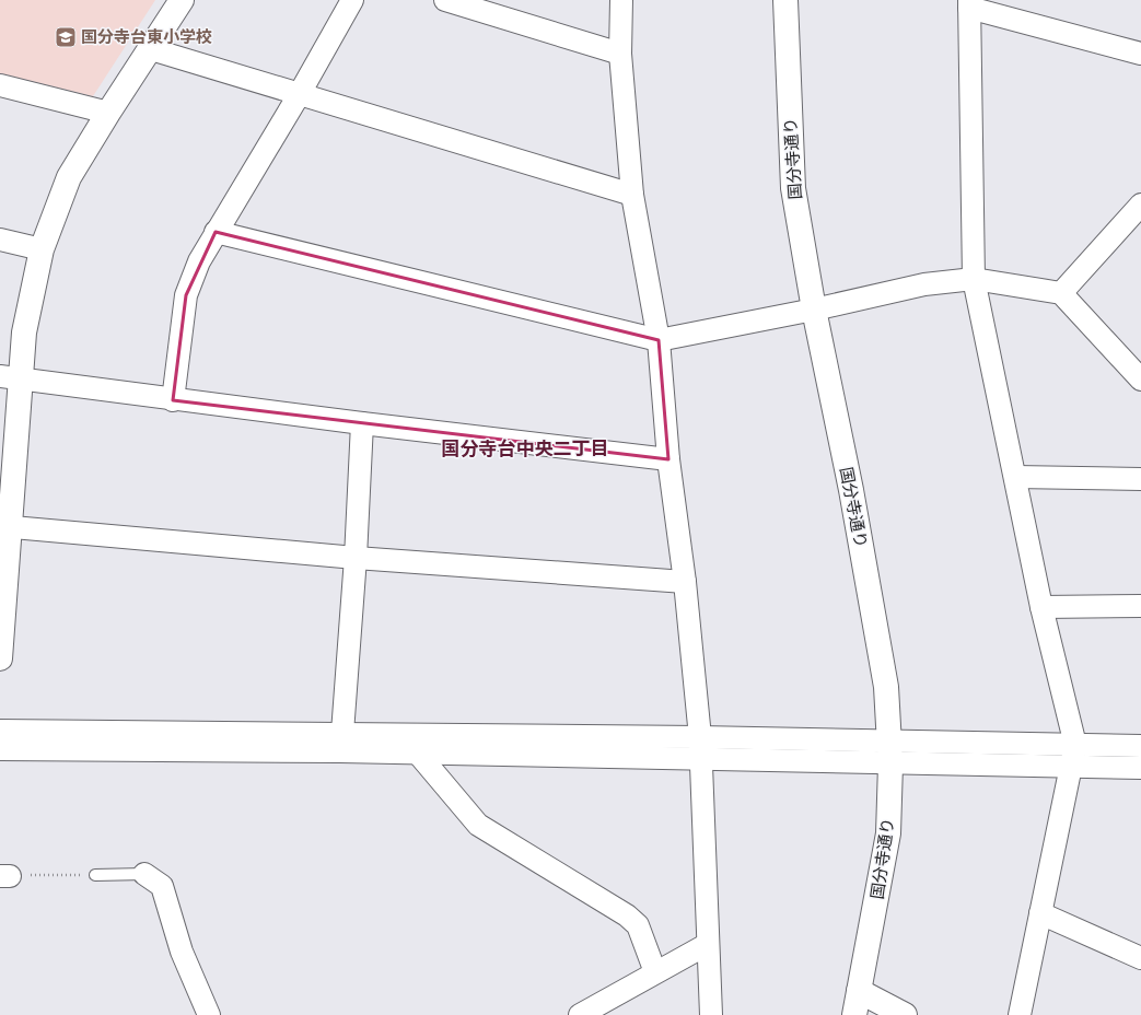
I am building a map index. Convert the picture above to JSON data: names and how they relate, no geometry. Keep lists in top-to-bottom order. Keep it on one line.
{"streets":{"street":["国分寺通り"]},"districts":["国分寺台中央二丁目"],"places":{"school or university":["国分寺台東小学校"]}}
